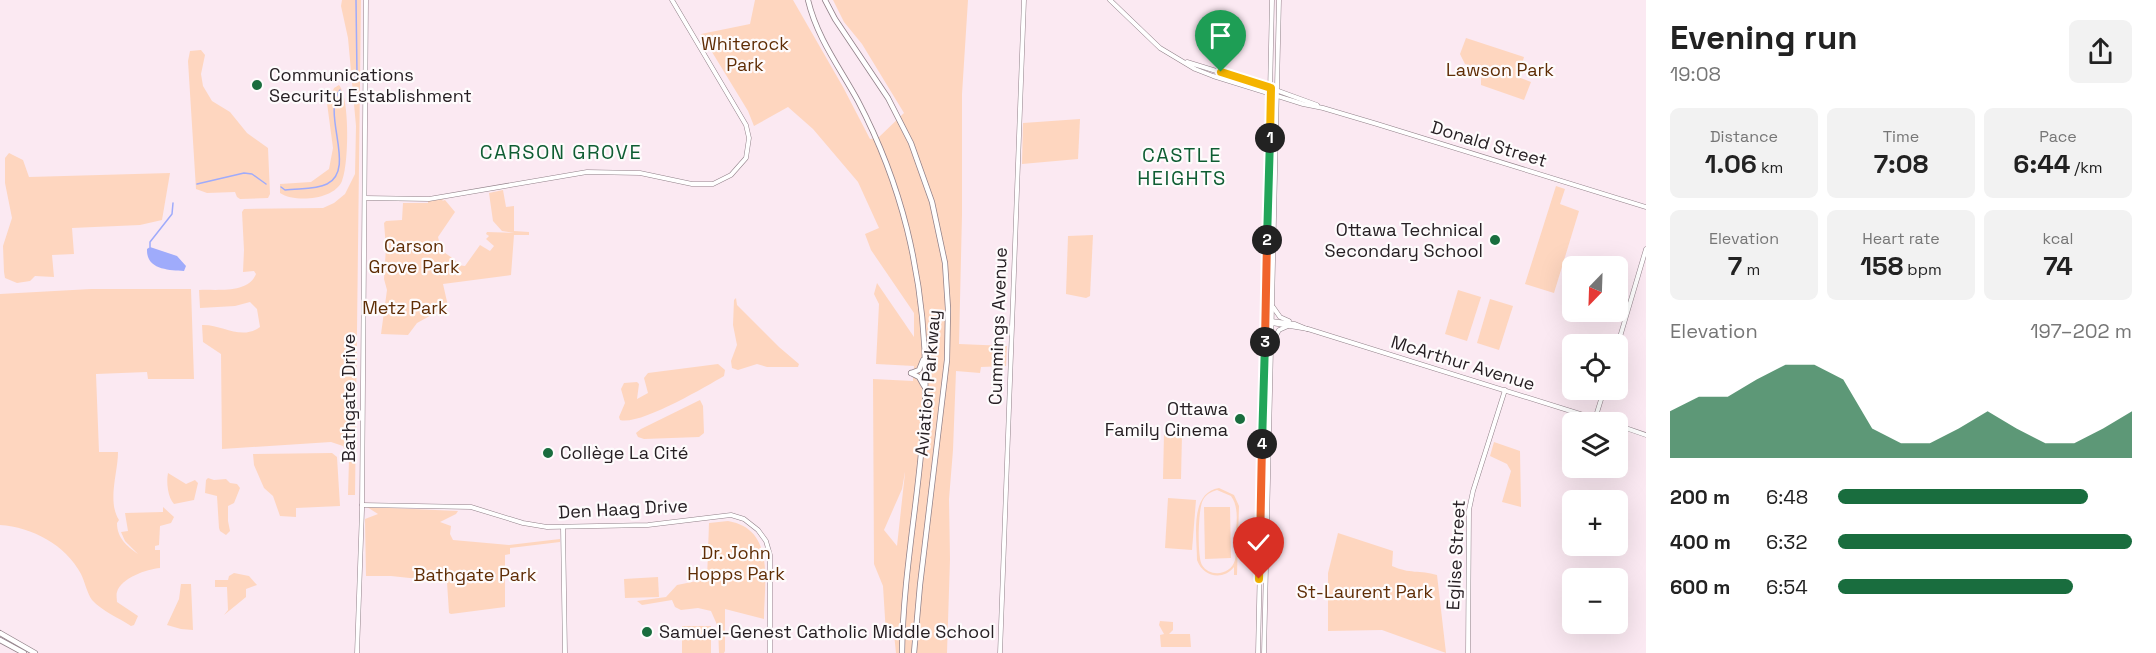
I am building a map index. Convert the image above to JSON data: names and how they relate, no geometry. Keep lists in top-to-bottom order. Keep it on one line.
{"streets":{"main road":["Aviation Parkway"],"street":["Donald Street","Cummings Avenue","McArthur Avenue","Bathgate Drive","Den Haag Drive","Eglise Street"]},"crossings":[["McArthur Avenue","Eglise Street"],["Bathgate Drive","Den Haag Drive"]],"districts":["CARSON GROVE","CASTLE HEIGHTS"],"parks":["Whiterock Park","Lawson Park","Carson Grove Park","Metz Park","Dr. John Hopps Park","Bathgate Park","St-Laurent Park"],"places":["Communications Security Establishment","Ottawa Technical Secondary School","Ottawa Family Cinema","Collège La Cité","Samuel-Genest Catholic Middle School"],"north":"bottom left","page":{"heading":["Evening run","19:08"],"stats":[["Distance","1.06 km"],["Time","7:08"],["Pace","6:44 /km"],["Elevation","7 m"],["Heart rate","158 bpm"],["kcal","74"]],"pins":["1","2","3","4"],"map_buttons":["+","−"],"chart":["Elevation","197–202 m"],"list":[{"name":"200 m","note":"6:48"},{"name":"400 m","note":"6:32"},{"name":"600 m","note":"6:54"}]}}
